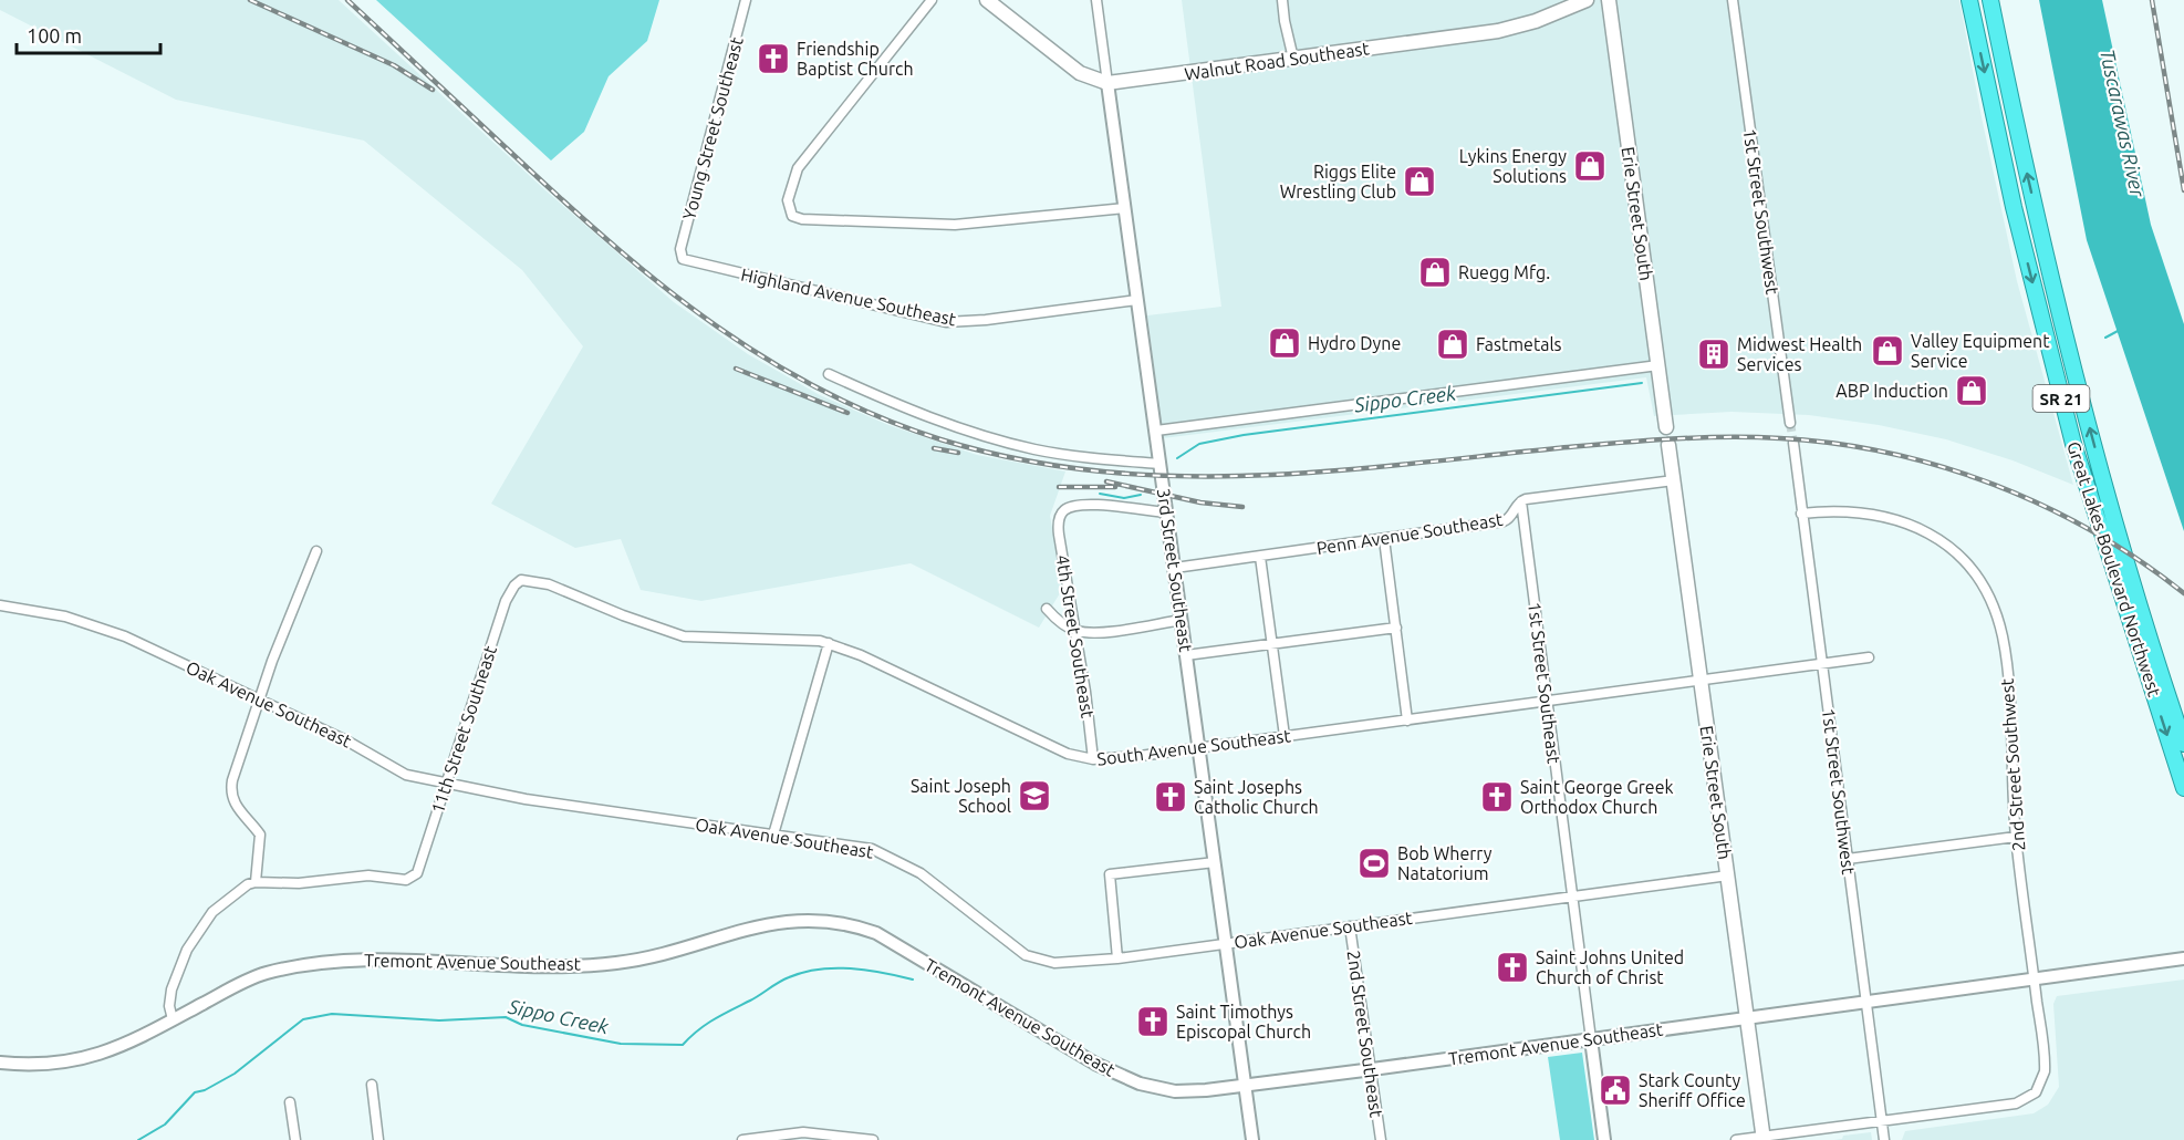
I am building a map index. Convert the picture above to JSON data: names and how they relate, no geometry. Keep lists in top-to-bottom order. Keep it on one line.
{"streets":{"highway":["SR 21","Great Lakes Boulevard Northwest"],"main road":["Walnut Road Southeast","Erie Street South"],"street":["Young Street Southeast","1st Street Southwest","Highland Avenue Southeast","Penn Avenue Southeast","3rd Street Southeast","4th Street Southeast","1st Street Southeast","Oak Avenue Southeast","11th Street Southeast","South Avenue Southeast","2nd Street Southwest","Tremont Avenue Southeast","2nd Street Southeast"]},"crossings":[["Walnut Road Southeast","3rd Street Southeast"],["Young Street Southeast","Highland Avenue Southeast"],["1st Street Southwest","South Avenue Southeast"],["1st Street Southwest","2nd Street Southwest"],["1st Street Southwest","Tremont Avenue Southeast"],["Erie Street South","Penn Avenue Southeast"],["Erie Street South","Oak Avenue Southeast"],["Erie Street South","South Avenue Southeast"],["Erie Street South","Tremont Avenue Southeast"],["Highland Avenue Southeast","3rd Street Southeast"],["Penn Avenue Southeast","3rd Street Southeast"],["Penn Avenue Southeast","1st Street Southeast"],["3rd Street Southeast","4th Street Southeast"],["3rd Street Southeast","Oak Avenue Southeast"],["3rd Street Southeast","South Avenue Southeast"],["3rd Street Southeast","Tremont Avenue Southeast"],["4th Street Southeast","South Avenue Southeast"],["1st Street Southeast","Oak Avenue Southeast"],["1st Street Southeast","South Avenue Southeast"],["1st Street Southeast","Tremont Avenue Southeast"],["Oak Avenue Southeast","11th Street Southeast"],["Oak Avenue Southeast","2nd Street Southeast"],["11th Street Southeast","South Avenue Southeast"],["2nd Street Southwest","Tremont Avenue Southeast"],["Tremont Avenue Southeast","2nd Street Southeast"]],"water":["Tuscarawas River","Sippo Creek"],"places":{"church":["Friendship Baptist Church","Saint Josephs Catholic Church","Saint George Greek Orthodox Church","Saint Johns United Church of Christ","Saint Timothys Episcopal Church"],"shop":["Lykins Energy Solutions","Riggs Elite Wrestling Club","Ruegg Mfg.","Hydro Dyne","Fastmetals","Valley Equipment Service","ABP Induction"],"building":["Midwest Health Services"],"school or university":["Saint Joseph School"],"sports":["Bob Wherry Natatorium"],"public building":["Stark County Sheriff Office"]},"scale_bar":"100 m"}
